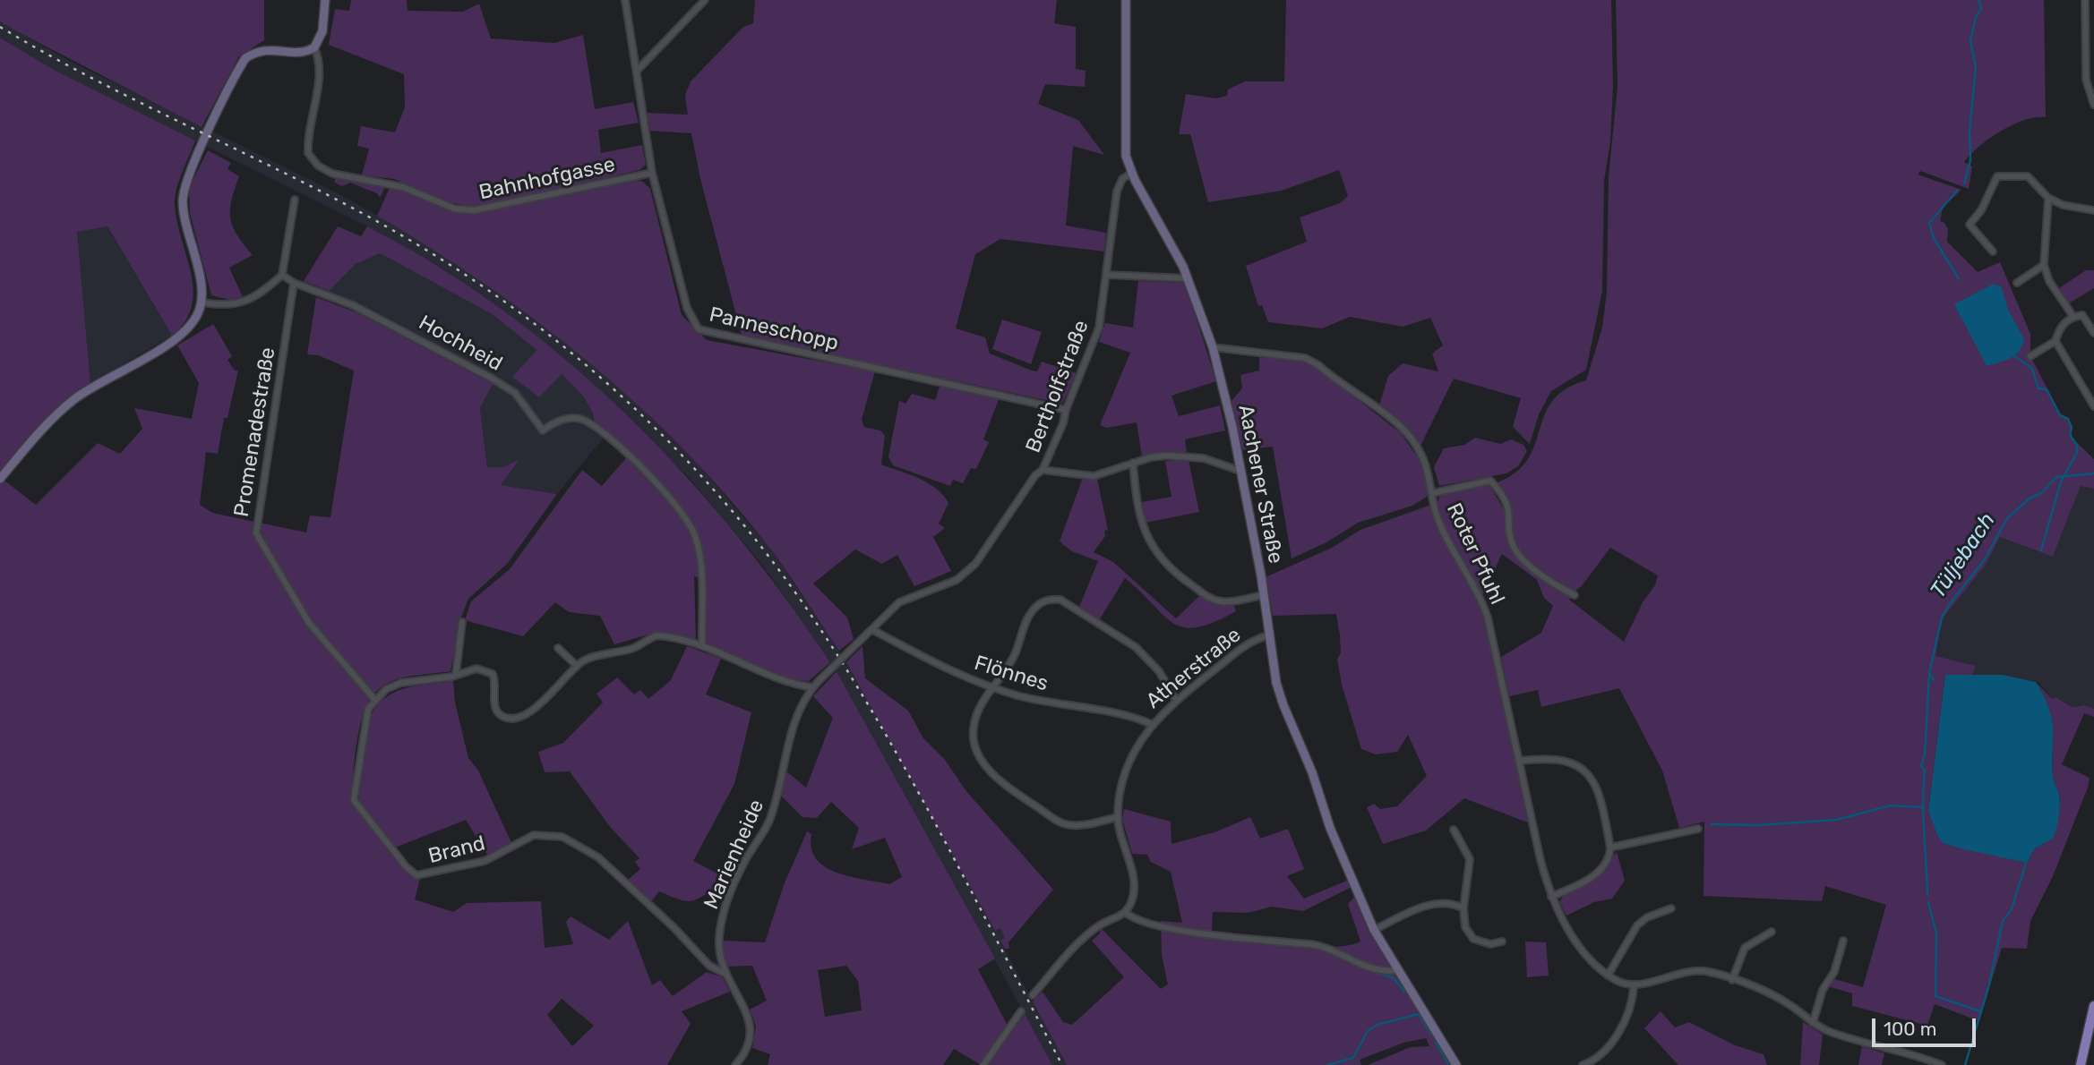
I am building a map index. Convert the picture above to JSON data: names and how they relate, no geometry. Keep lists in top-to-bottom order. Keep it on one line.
{"streets":{"street":["Bahnhofgasse","Panneschopp","Hochheid","Bertholfstraße","Promenadestraße","Aachener Straße","Roter Pfuhl","Atherstraße","Flönnes","Brand","Marienheide"]},"crossings":[["Bahnhofgasse","Panneschopp"],["Panneschopp","Bertholfstraße"],["Hochheid","Promenadestraße"],["Bertholfstraße","Aachener Straße"],["Bertholfstraße","Flönnes"],["Bertholfstraße","Marienheide"],["Promenadestraße","Brand"],["Aachener Straße","Roter Pfuhl"],["Aachener Straße","Atherstraße"],["Atherstraße","Flönnes"],["Brand","Marienheide"]],"water":["Tüljebach"],"scale_bar":"100 m"}
